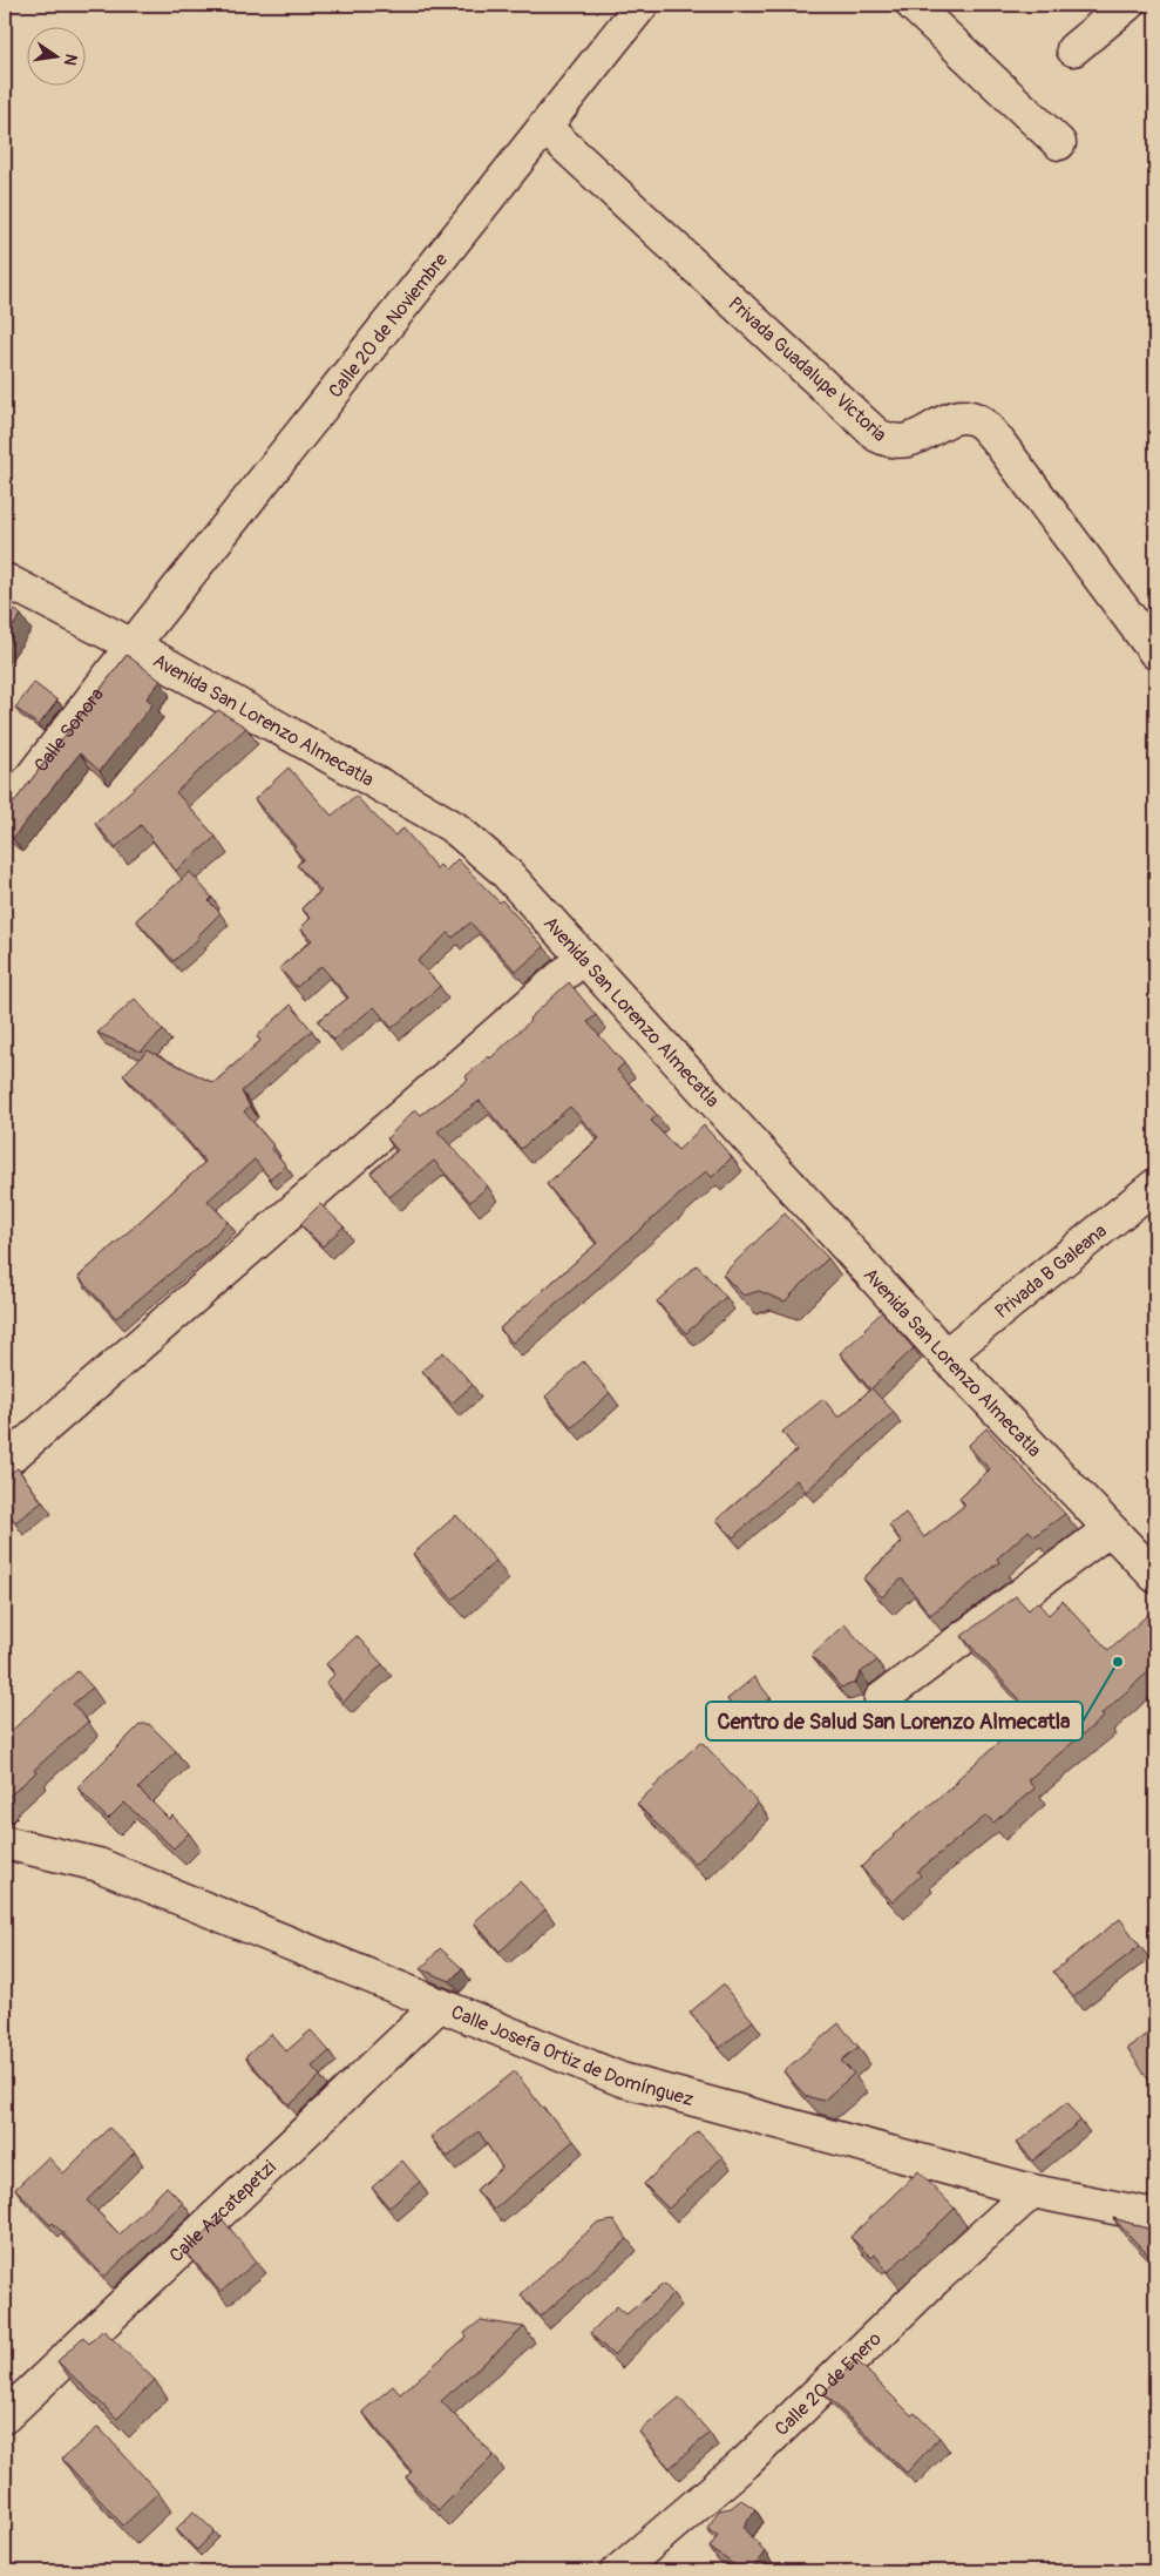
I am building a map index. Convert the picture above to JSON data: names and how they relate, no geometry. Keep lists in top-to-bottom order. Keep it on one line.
{"streets":{"street":["Calle 20 de Noviembre","Privada Guadalupe Victoria","Avenida San Lorenzo Almecatla","Calle Sonora","Privada B Galeana","Calle Josefa Ortiz de Domínguez","Calle Azcatepetzi","Calle 20 de Enero"]},"crossings":[["Calle 20 de Noviembre","Privada Guadalupe Victoria"],["Calle 20 de Noviembre","Avenida San Lorenzo Almecatla"],["Calle 20 de Noviembre","Calle Sonora"],["Avenida San Lorenzo Almecatla","Calle Sonora"],["Avenida San Lorenzo Almecatla","Privada B Galeana"],["Calle Josefa Ortiz de Domínguez","Calle Azcatepetzi"],["Calle Josefa Ortiz de Domínguez","Calle 20 de Enero"]],"places":["Centro de Salud San Lorenzo Almecatla"],"north":"right"}
